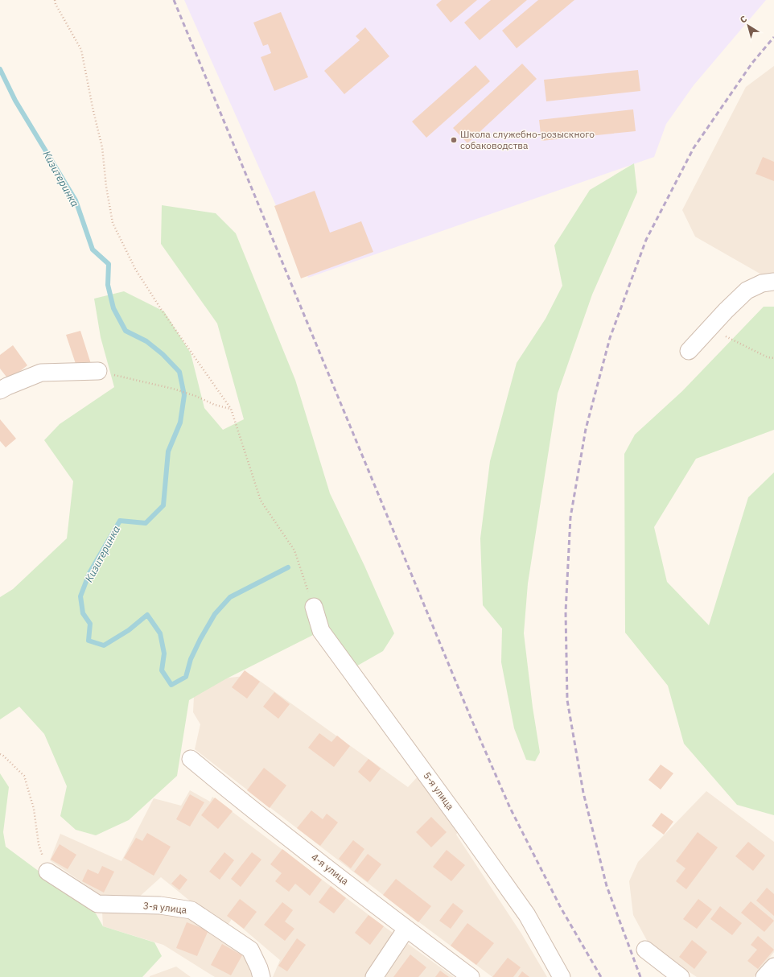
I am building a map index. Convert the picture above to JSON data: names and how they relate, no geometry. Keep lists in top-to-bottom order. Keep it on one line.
{"streets":{"street":["5-я улица","4-я улица","3-я улица"]},"water":["Кизитеринка"],"places":["Школа служебно-розыскного собаководства"],"north":"top left"}
